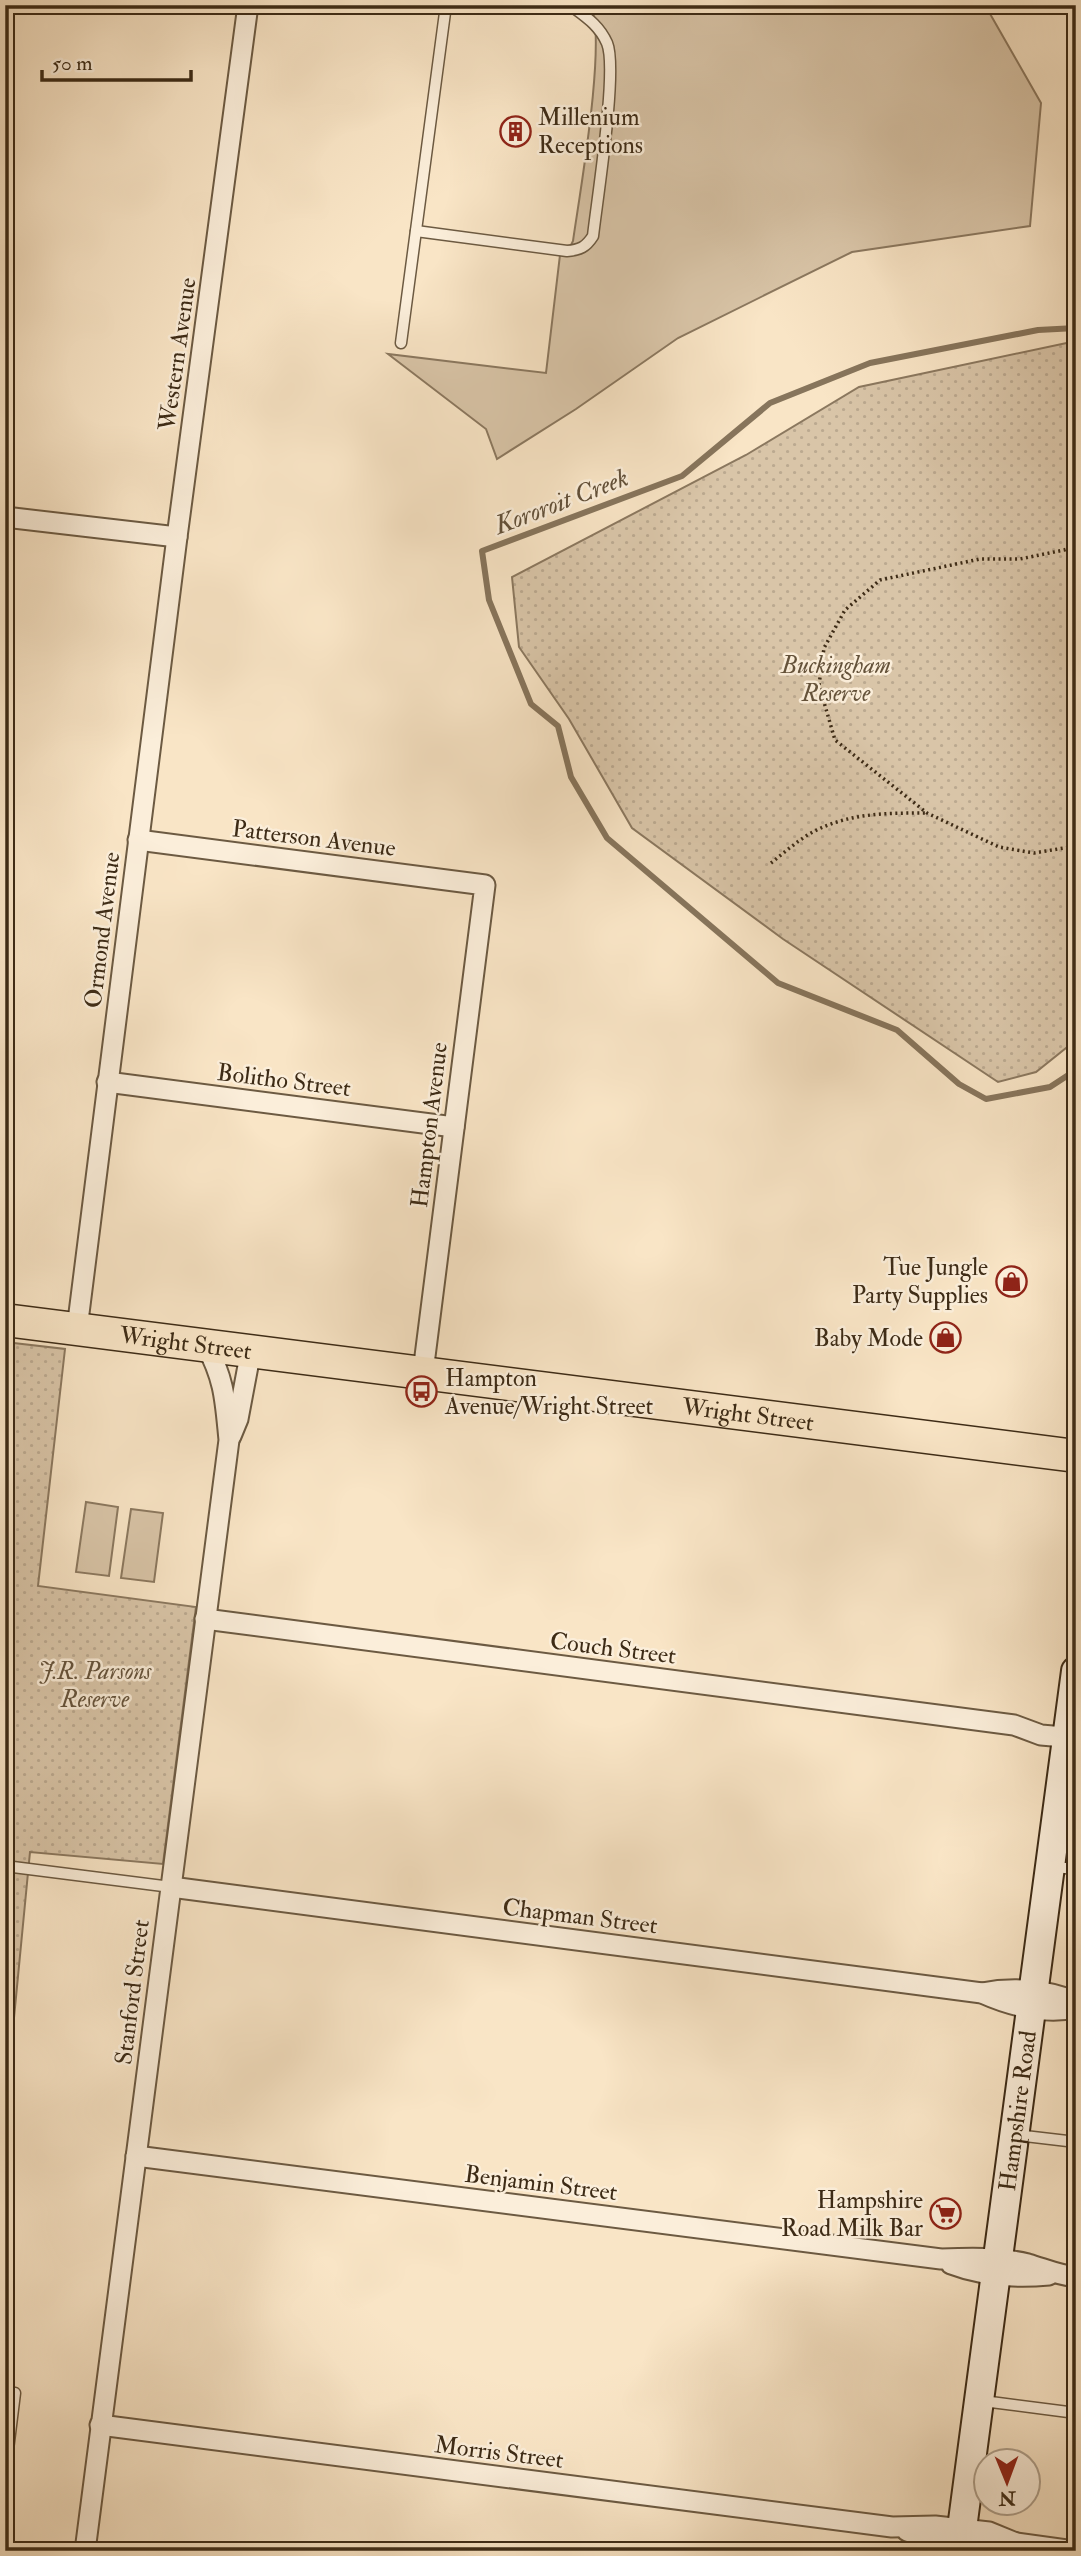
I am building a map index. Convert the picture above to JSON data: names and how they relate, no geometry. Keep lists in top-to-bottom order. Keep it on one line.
{"streets":{"main road":["Wright Street"],"street":["Western Avenue","Patterson Avenue","Ormond Avenue","Bolitho Street","Hampton Avenue","Couch Street","Chapman Street","Stanford Street","Hampshire Road","Benjamin Street","Morris Street"]},"crossings":[["Western Avenue","Ormond Avenue"],["Patterson Avenue","Ormond Avenue"],["Patterson Avenue","Hampton Avenue"],["Ormond Avenue","Bolitho Street"],["Ormond Avenue","Wright Street"],["Bolitho Street","Hampton Avenue"],["Hampton Avenue","Wright Street"],["Wright Street","Stanford Street"],["Couch Street","Stanford Street"],["Couch Street","Hampshire Road"],["Chapman Street","Stanford Street"],["Chapman Street","Hampshire Road"],["Stanford Street","Benjamin Street"],["Stanford Street","Morris Street"],["Hampshire Road","Benjamin Street"],["Hampshire Road","Morris Street"]],"water":["Kororoit Creek"],"parks":["Buckingham Reserve","J.R. Parsons Reserve"],"places":{"building":["Millenium Receptions"],"shop":["Tue Jungle Party Supplies","Baby Mode"],"bus stop":["Hampton Avenue/Wright Street"],"supermarket":["Hampshire Road Milk Bar"]},"scale_bar":"50 m","north":"bottom"}
